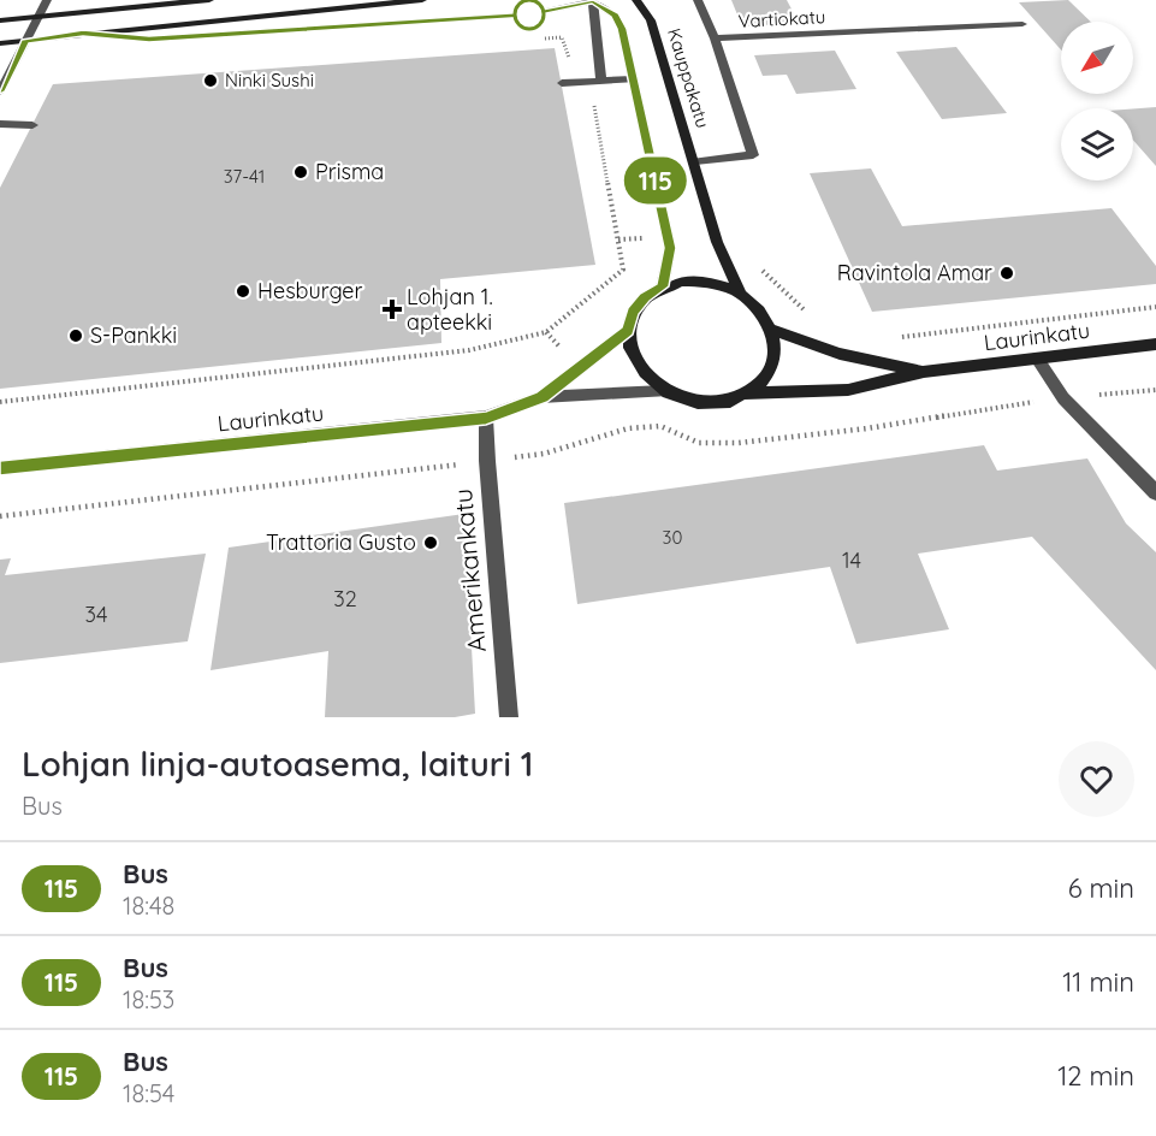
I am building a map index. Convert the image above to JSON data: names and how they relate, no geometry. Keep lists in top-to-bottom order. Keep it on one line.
{"streets":{"main road":["Kauppakatu","Laurinkatu"],"street":["Vartiokatu","Amerikankatu"]},"crossings":[["Kauppakatu","Laurinkatu"],["Laurinkatu","Amerikankatu"]],"places":{"other":["Ninki Sushi","Prisma","Ravintola Amar","Hesburger","S-Pankki","Trattoria Gusto"],"health":["Lohjan 1. apteekki"]},"lines":["bus line 115"],"house_numbers":["37-41","30","14","32","34"],"north":"bottom left","page":{"on_map":"115","heading":["Lohjan linja-autoasema, laituri 1","Bus"],"list":[{"mark":"115","name":"Bus","note":"18:48","value":"6 min"},{"mark":"115","name":"Bus","note":"18:53","value":"11 min"},{"mark":"115","name":"Bus","note":"18:54","value":"12 min"}]}}
